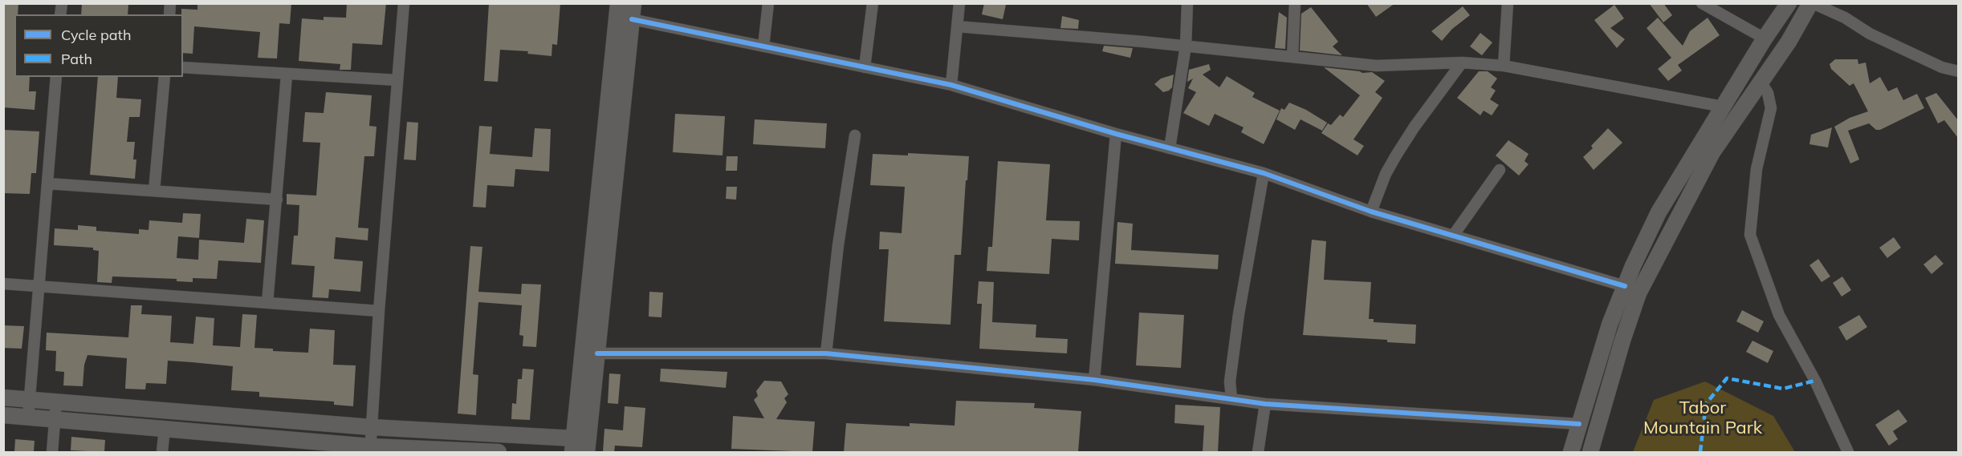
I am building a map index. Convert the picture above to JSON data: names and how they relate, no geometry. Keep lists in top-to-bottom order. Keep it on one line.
{"parks":["Tabor Mountain Park"],"legend":["Cycle path","Path"]}
